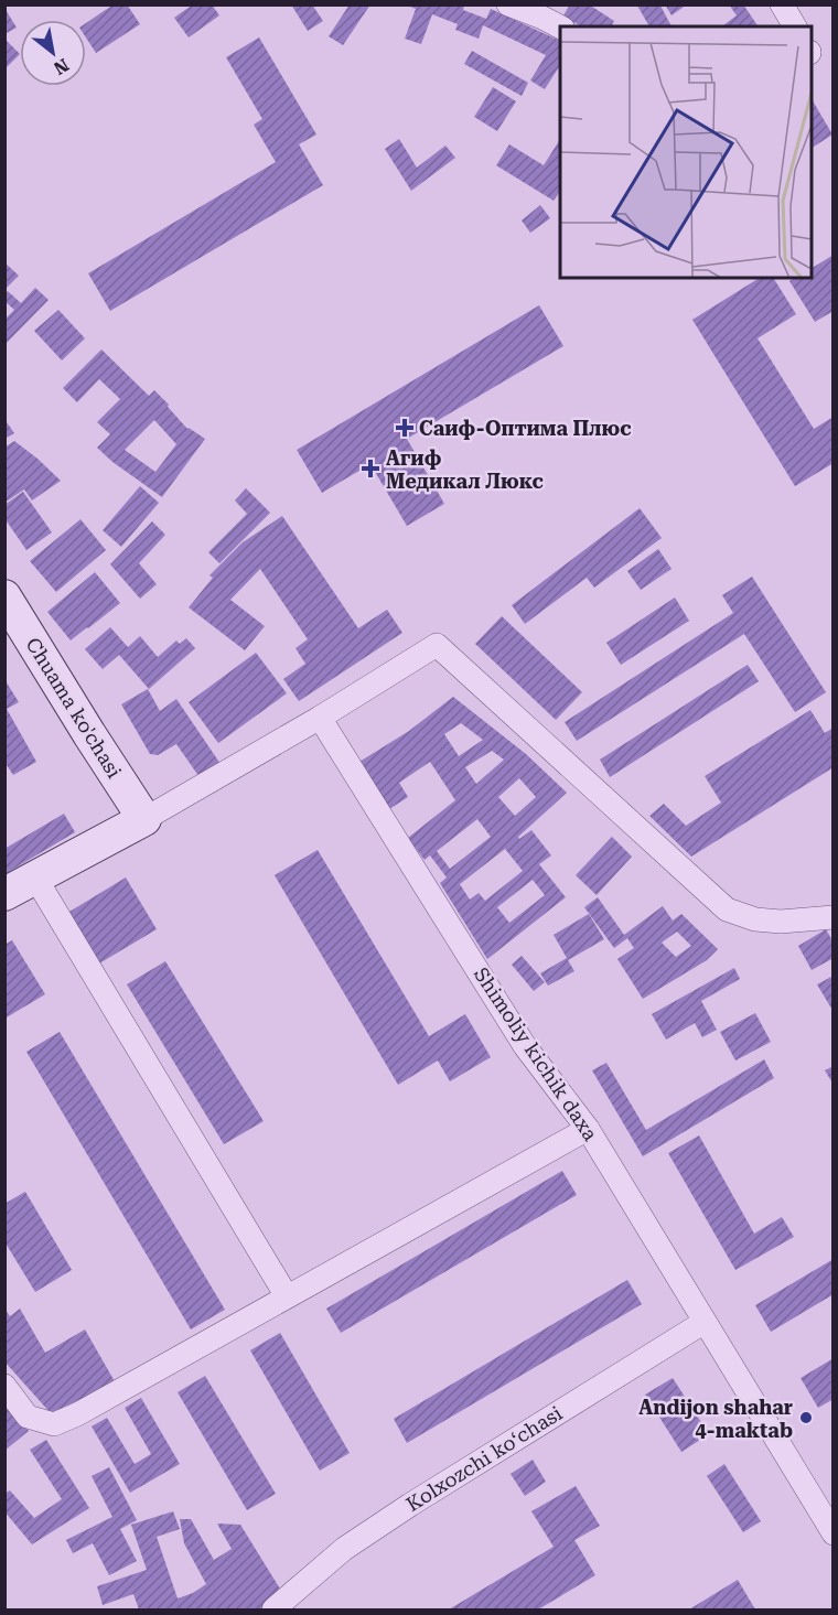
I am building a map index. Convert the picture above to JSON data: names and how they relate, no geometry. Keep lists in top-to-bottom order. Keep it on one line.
{"streets":{"street":["Chuama ko'chasi","Shimoliy kichik daxa","Kolxozchi koʻchasi"]},"crossings":[["Shimoliy kichik daxa","Kolxozchi koʻchasi"]],"places":{"health":["Саиф-Оптима Плюс","Агиф Медикал Люкс"],"other":["Andijon shahar 4-maktab"]},"north":"bottom right"}
